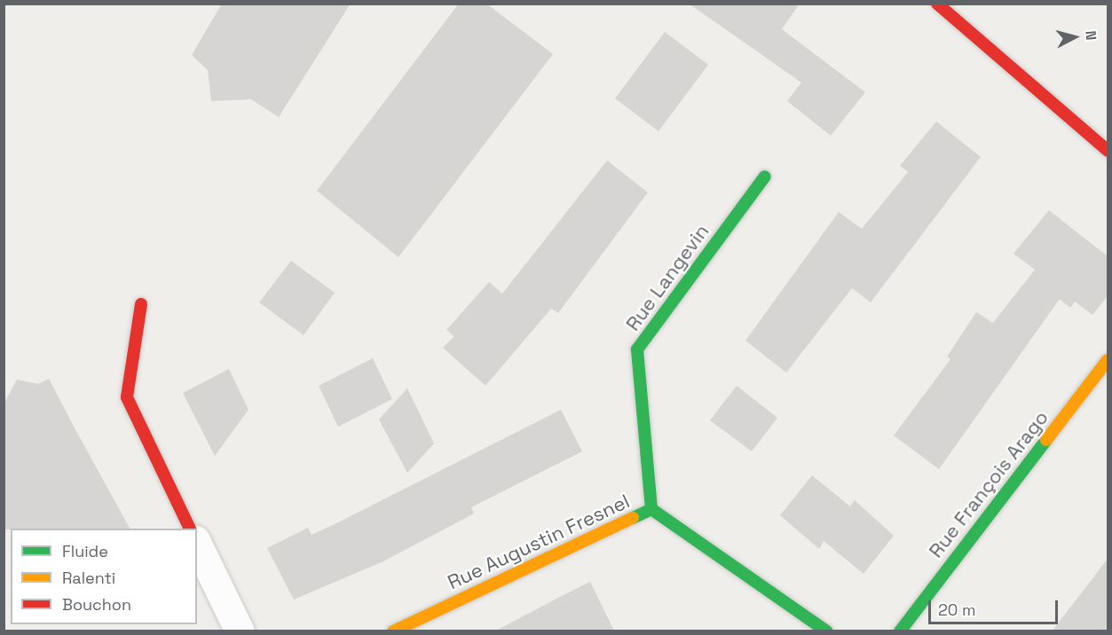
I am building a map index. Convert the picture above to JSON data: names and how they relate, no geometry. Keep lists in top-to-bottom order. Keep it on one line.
{"streets":{"street":["Rue Langevin","Rue François Arago","Rue Augustin Fresnel"]},"crossings":[["Rue Langevin","Rue Augustin Fresnel"]],"legend":["Fluide","Ralenti","Bouchon"],"scale_bar":"20 m","north":"right"}
